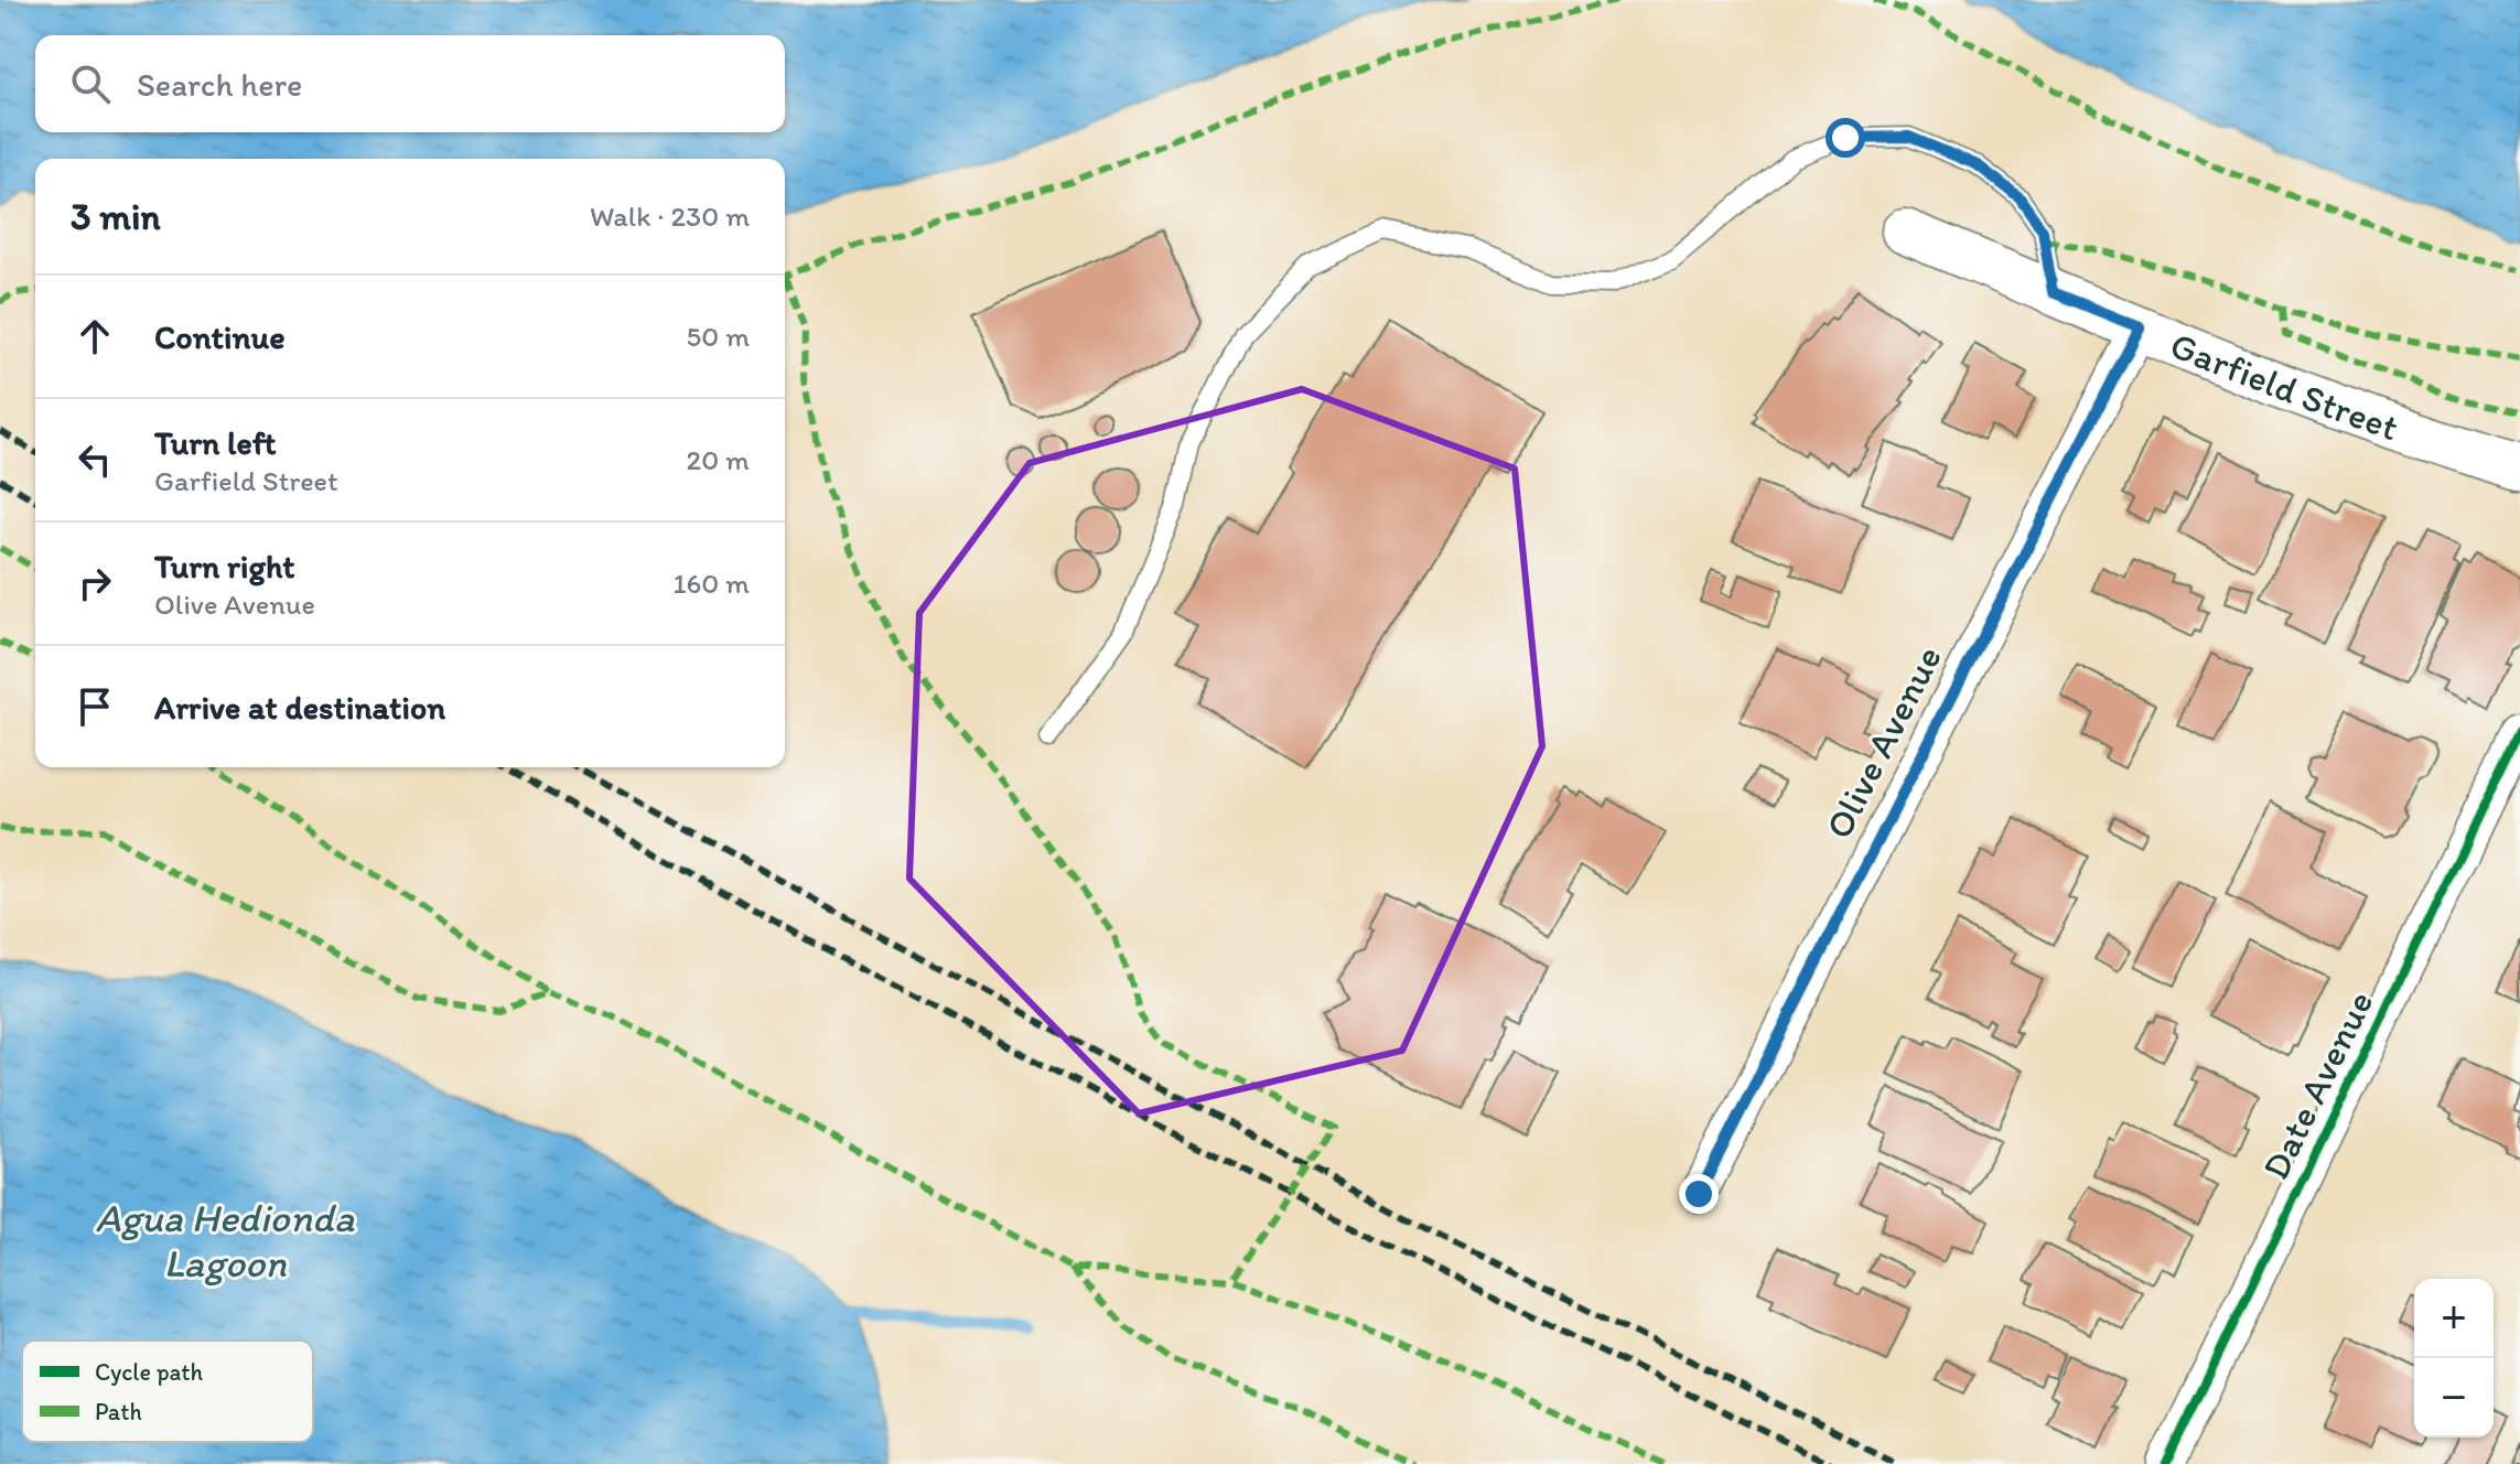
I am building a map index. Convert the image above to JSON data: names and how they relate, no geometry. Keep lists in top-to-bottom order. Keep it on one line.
{"streets":{"street":["Garfield Street","Olive Avenue","Date Avenue"]},"crossings":[["Garfield Street","Olive Avenue"]],"water":["Agua Hedionda Lagoon"],"legend":["Cycle path","Path"],"page":{"search":"Search here","heading":["3 min","Walk · 230 m"],"list":[["Continue","50 m"],["Turn left","Garfield Street","20 m"],["Turn right","Olive Avenue","160 m"],"Arrive at destination"],"map_buttons":["+","−"]}}
